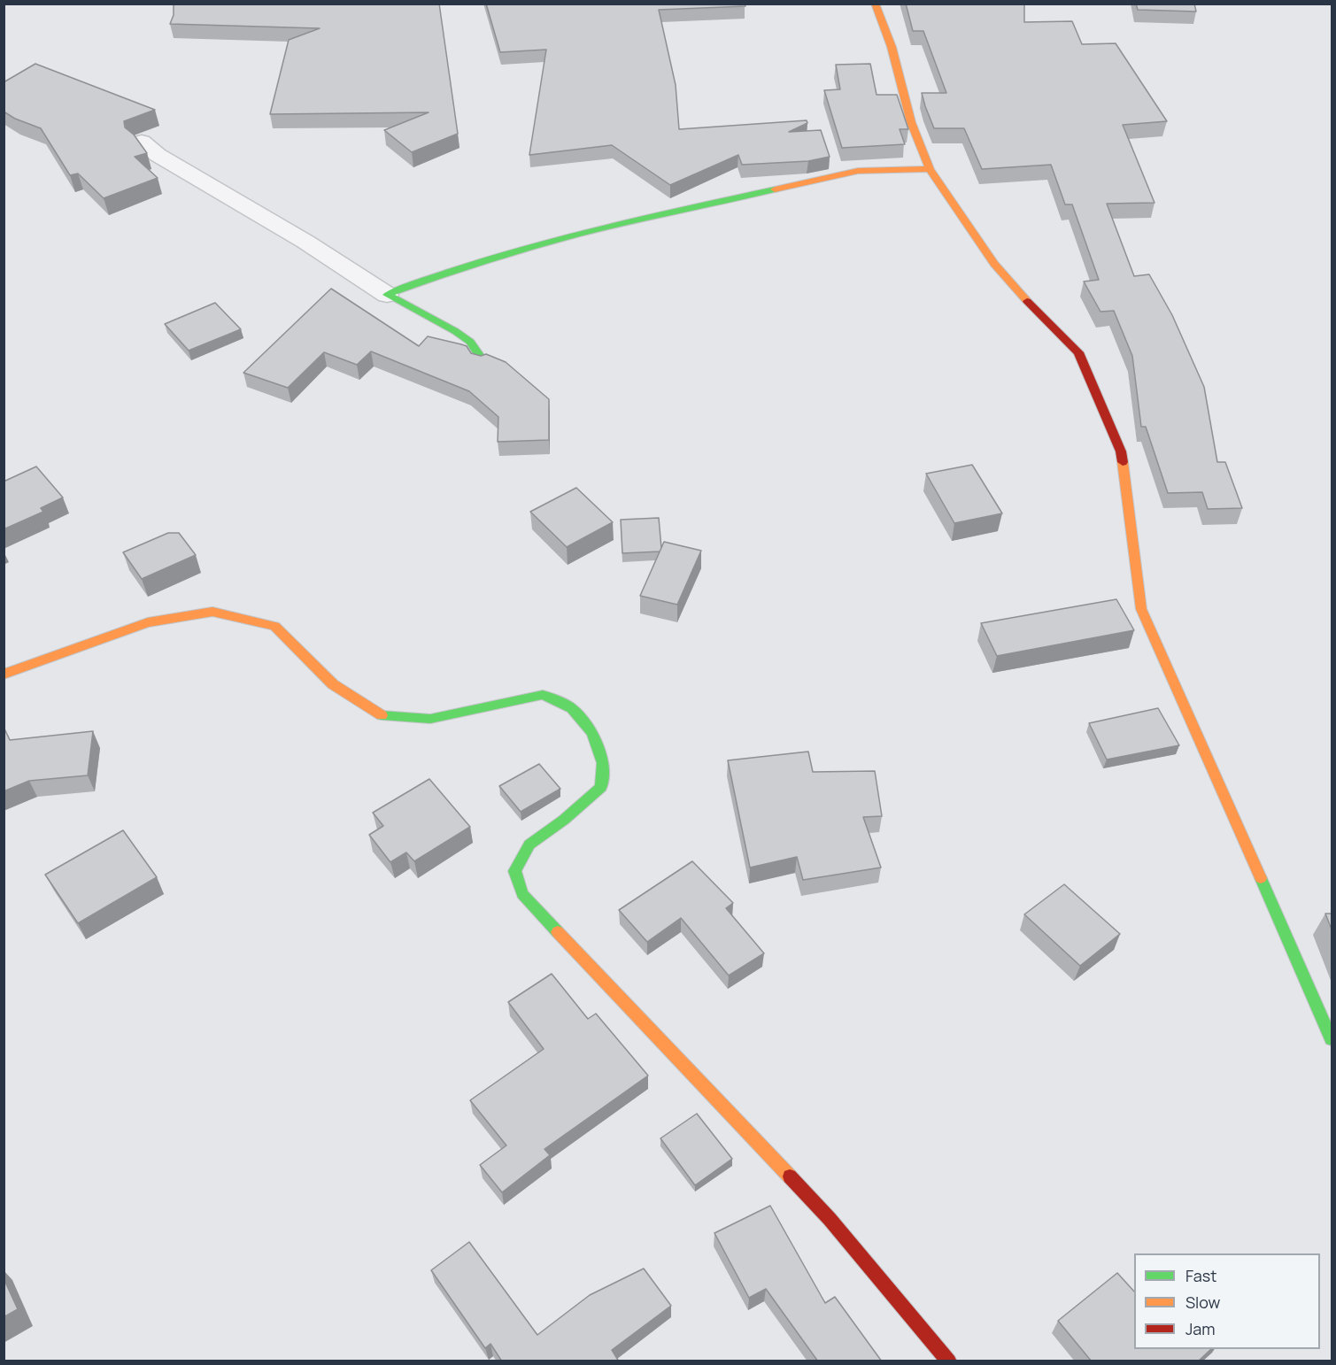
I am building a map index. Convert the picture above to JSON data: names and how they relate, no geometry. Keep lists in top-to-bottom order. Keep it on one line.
{"legend":["Fast","Slow","Jam"]}
